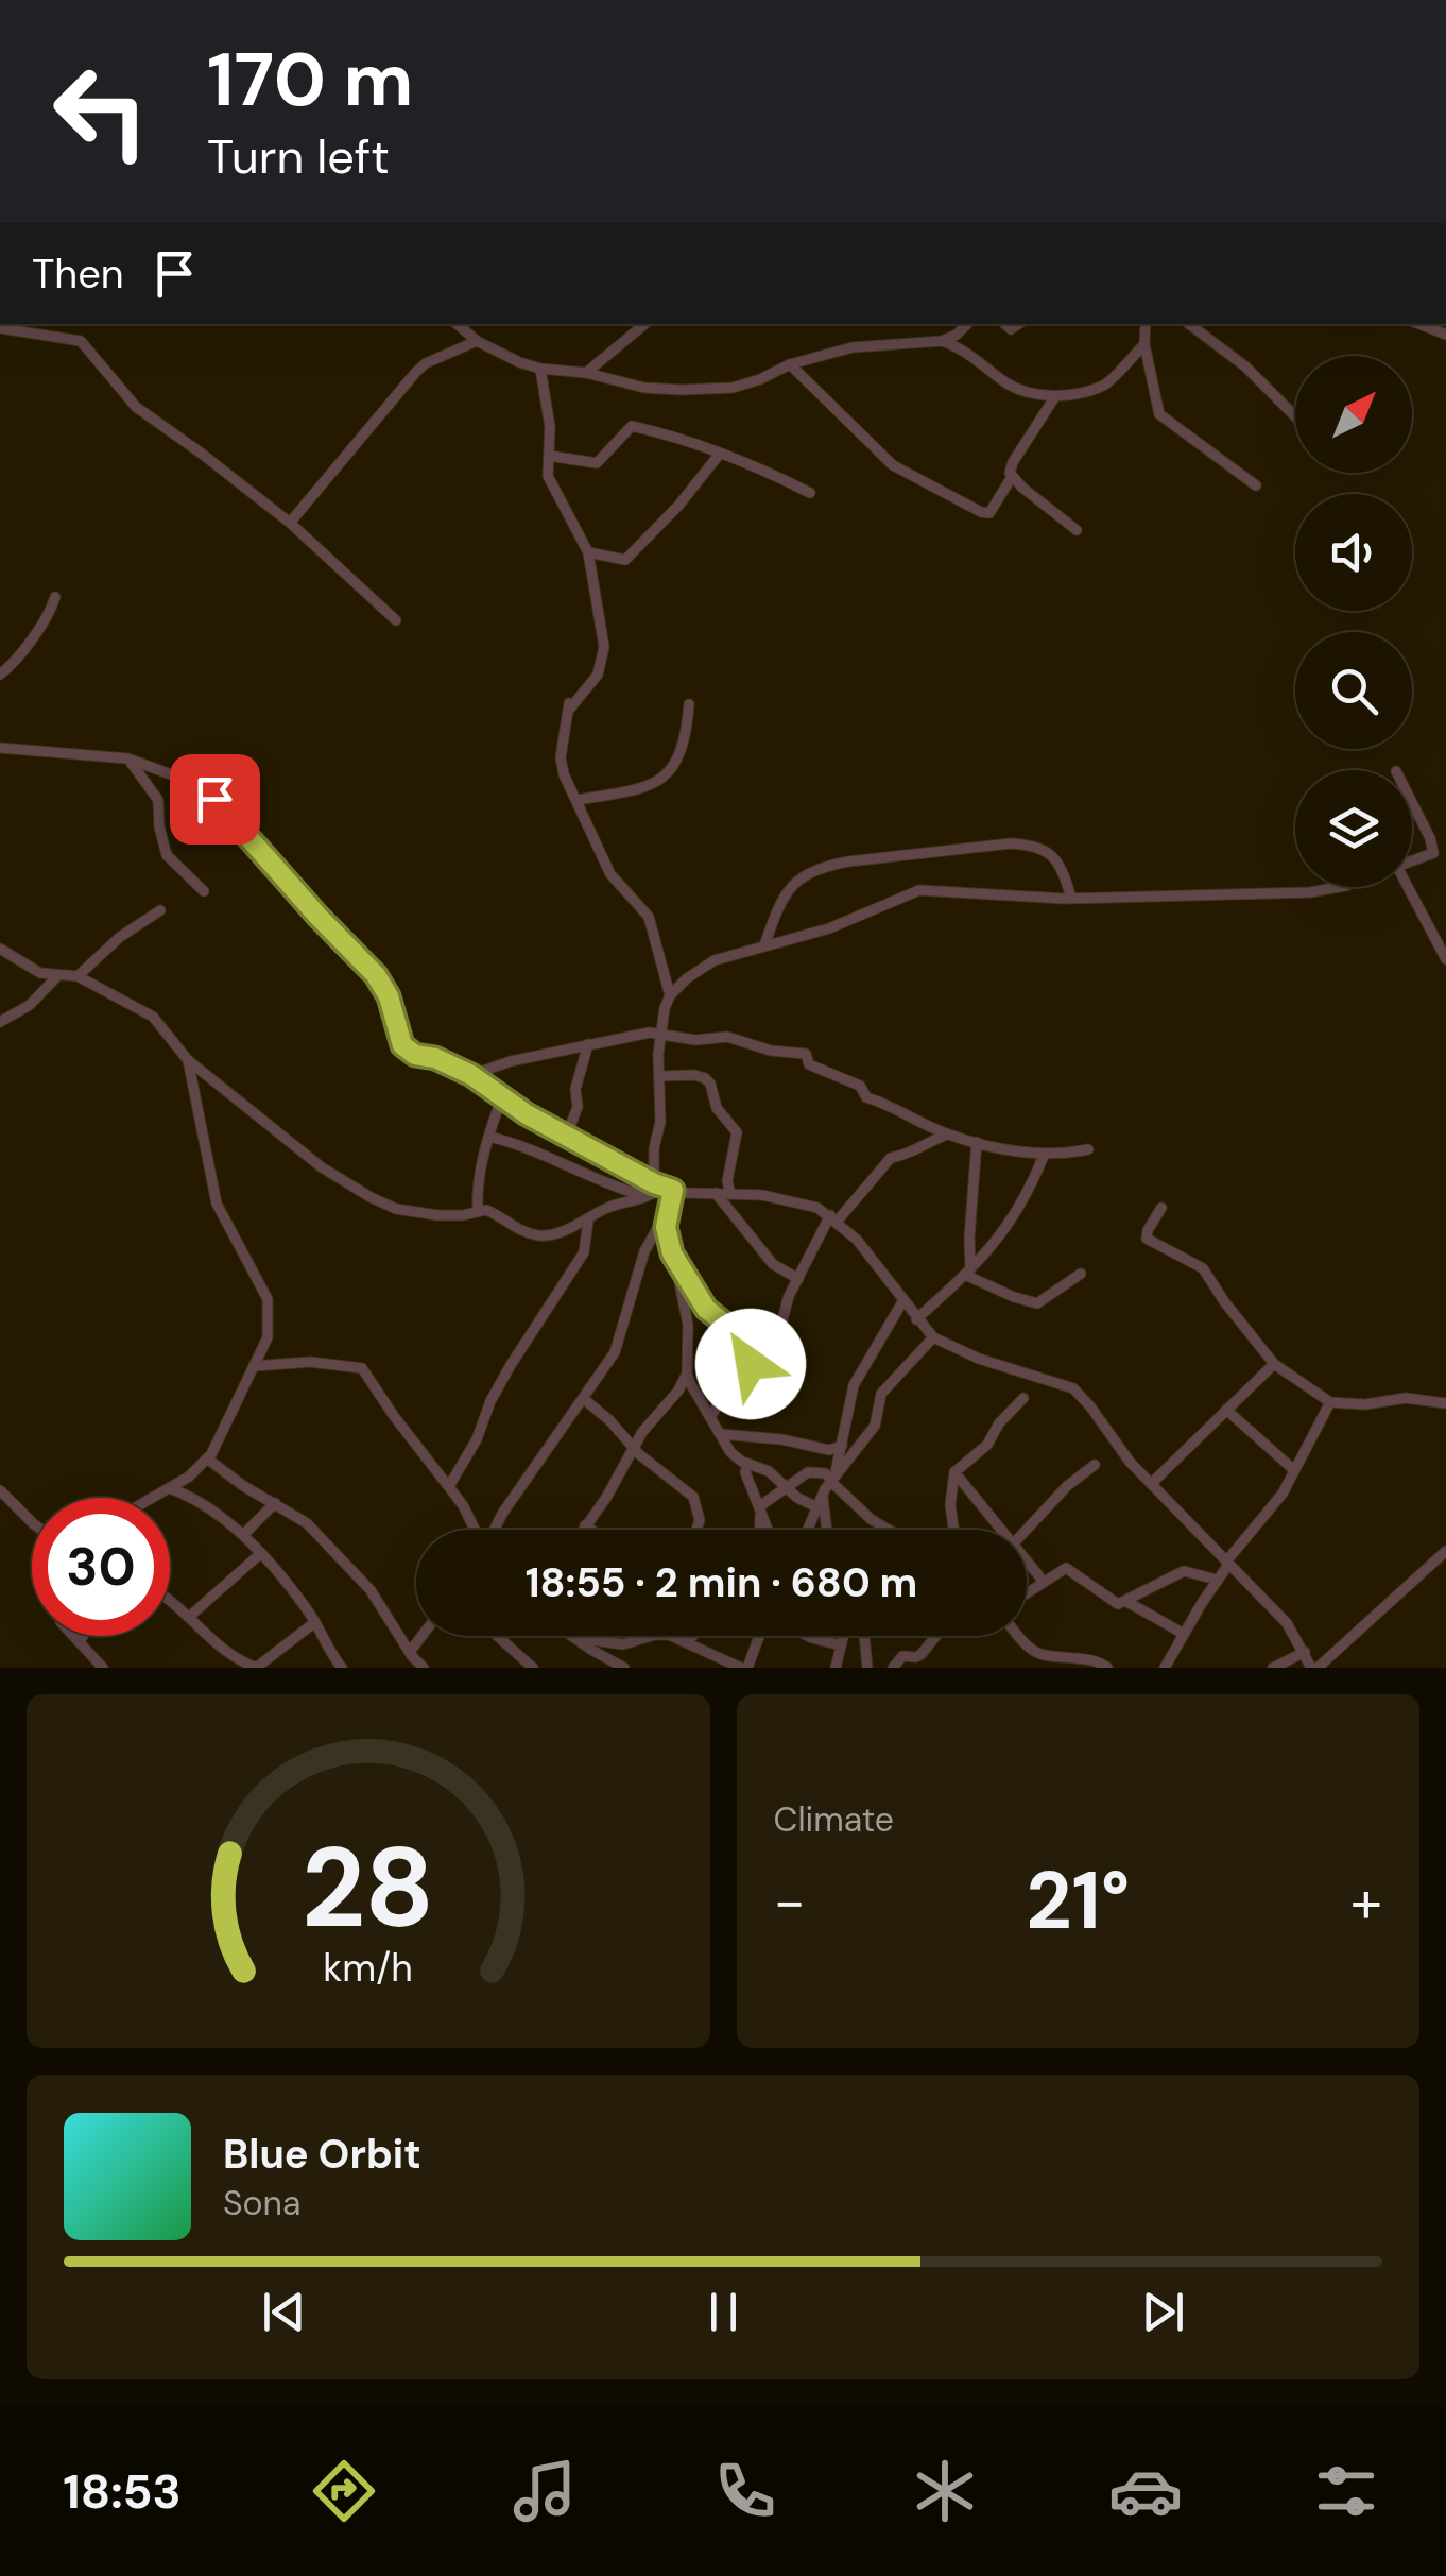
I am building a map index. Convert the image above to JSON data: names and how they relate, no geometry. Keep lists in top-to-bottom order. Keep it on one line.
{"north":"top right","page":{"turn":["170 m","Turn left"],"then":"Then","limit":"30","trip":"18:55 · 2 min · 680 m","tile":"Climate","heat":["−","21°","+"],"song":["Blue Orbit","Sona"],"tabs":"18:53","gauge":["28","km/h"]}}
